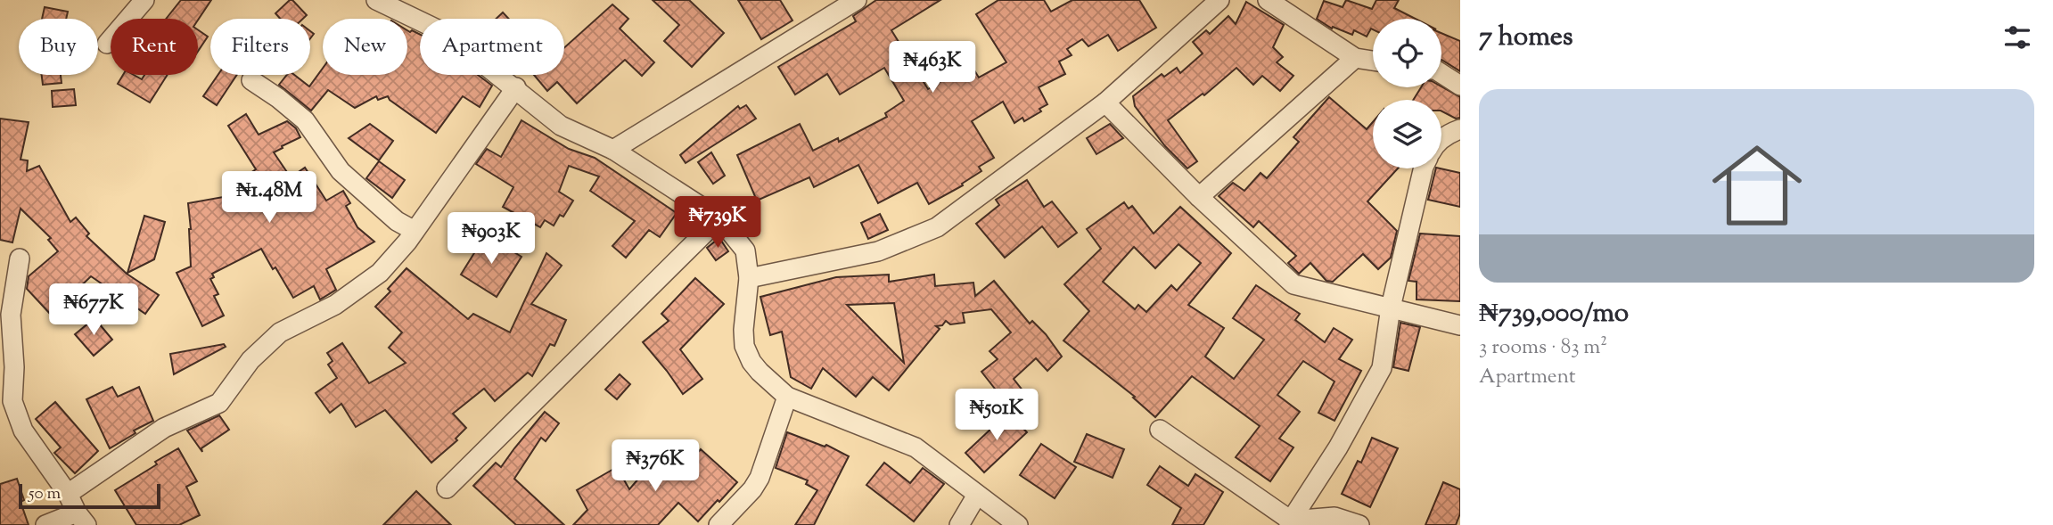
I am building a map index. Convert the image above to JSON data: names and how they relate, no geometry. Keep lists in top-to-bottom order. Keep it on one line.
{"scale_bar":"50 m","page":{"heading":"7 homes","chip":["Buy","Rent","Filters","New","Apartment"],"price":["₦463K","₦1.48M","₦739K","₦903K","₦677K","₦501K","₦376K"],"list":[{"name":"₦739,000/mo","note":"3 rooms · 83 m² · Apartment"}],"scale":"50 m"}}
